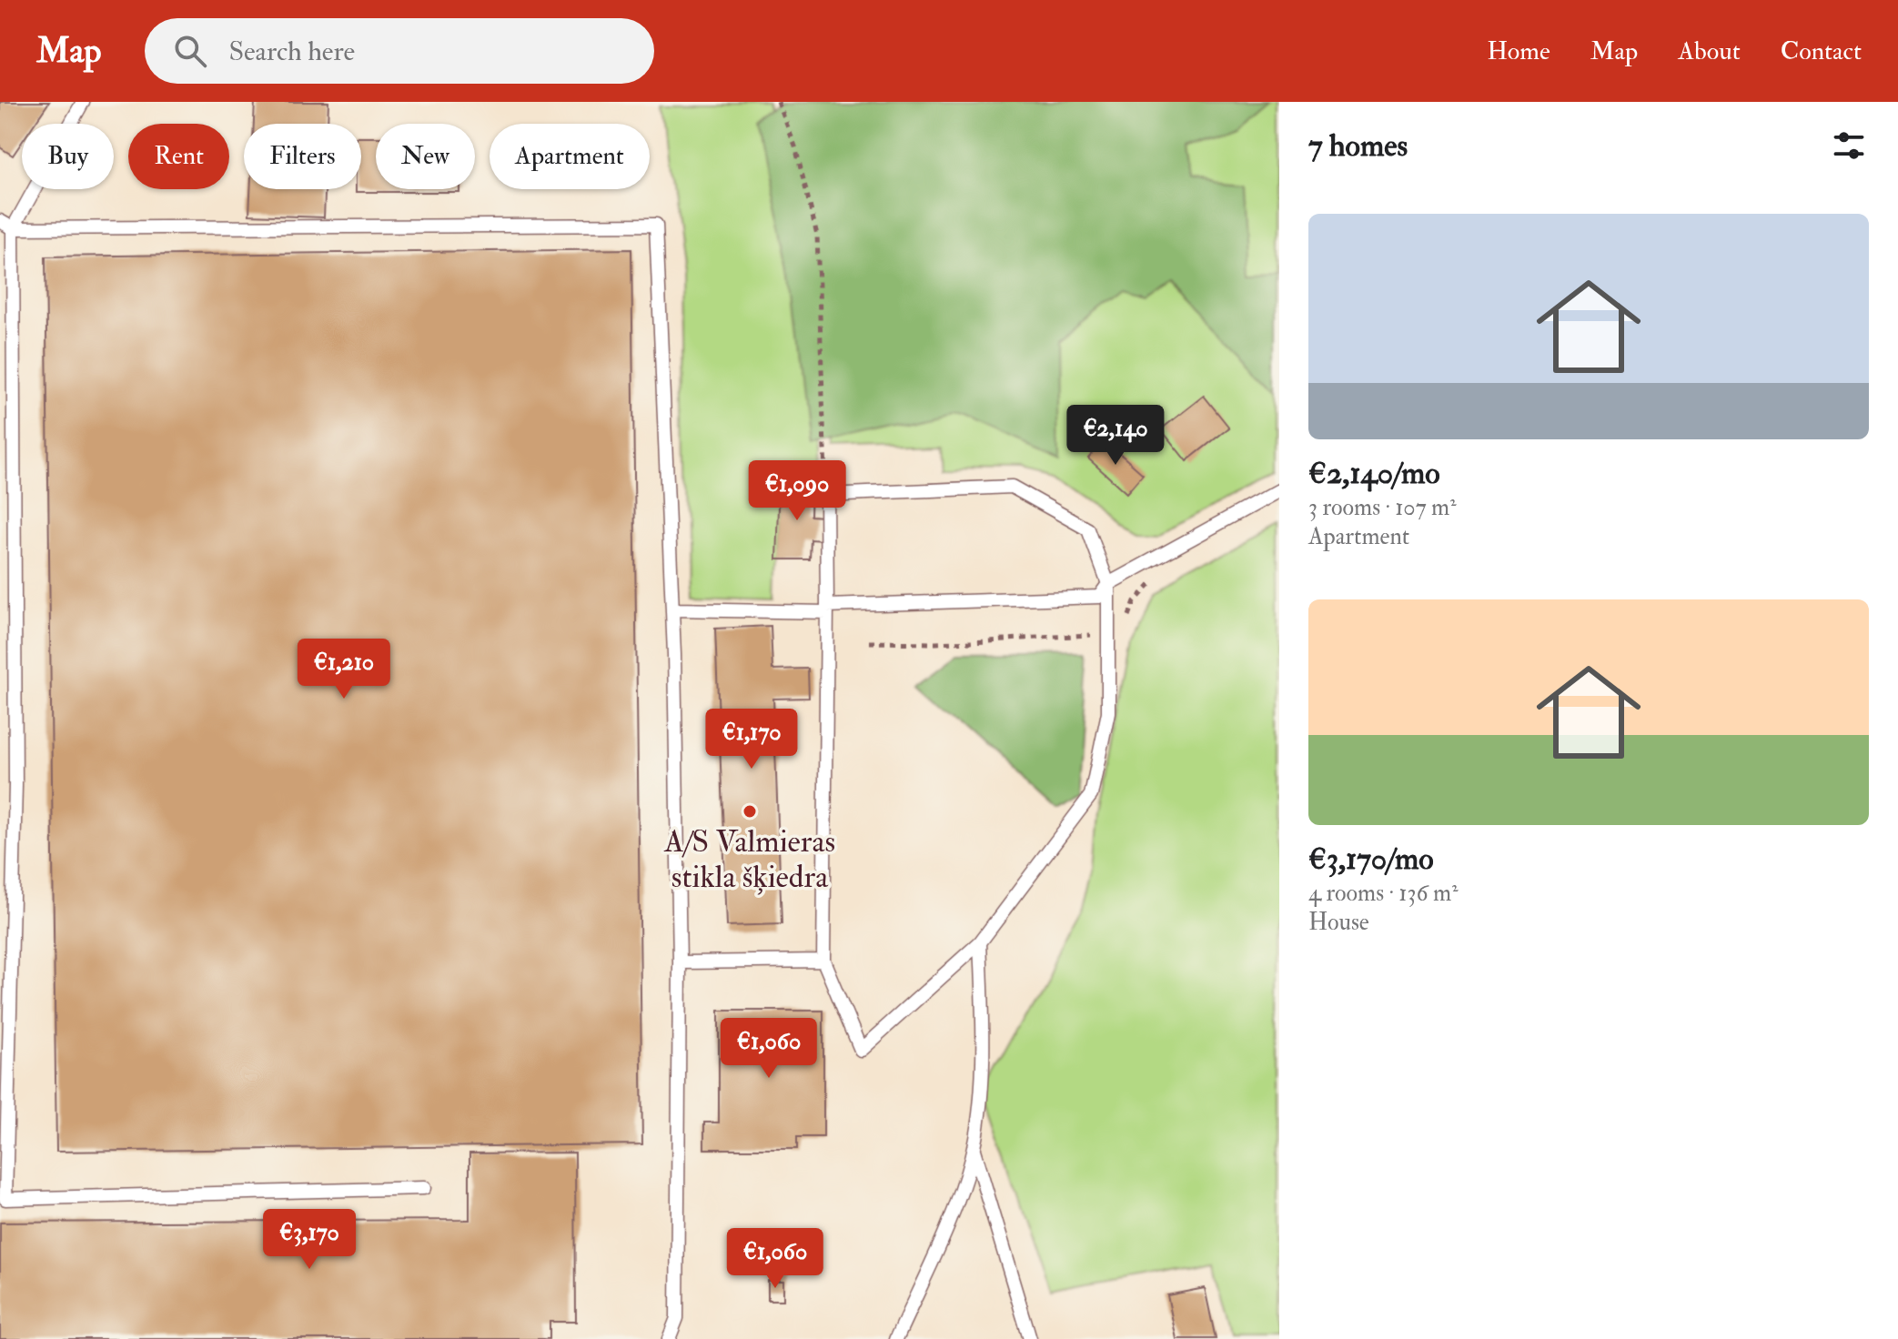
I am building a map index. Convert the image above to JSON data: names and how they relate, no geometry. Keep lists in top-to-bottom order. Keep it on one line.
{"places":["A/S Valmieras stikla šķiedra"],"page":{"header":"Map","search":"Search here","nav":["Home","Map","About","Contact"],"heading":"7 homes","chip":["Buy","Rent","Filters","New","Apartment"],"list":[{"name":"€2,140/mo","note":"3 rooms · 107 m² · Apartment"},{"name":"€3,170/mo","note":"4 rooms · 136 m² · House"}],"price":["€2,140","€1,090","€1,210","€1,170","€1,060","€3,170","€1,060"]}}
